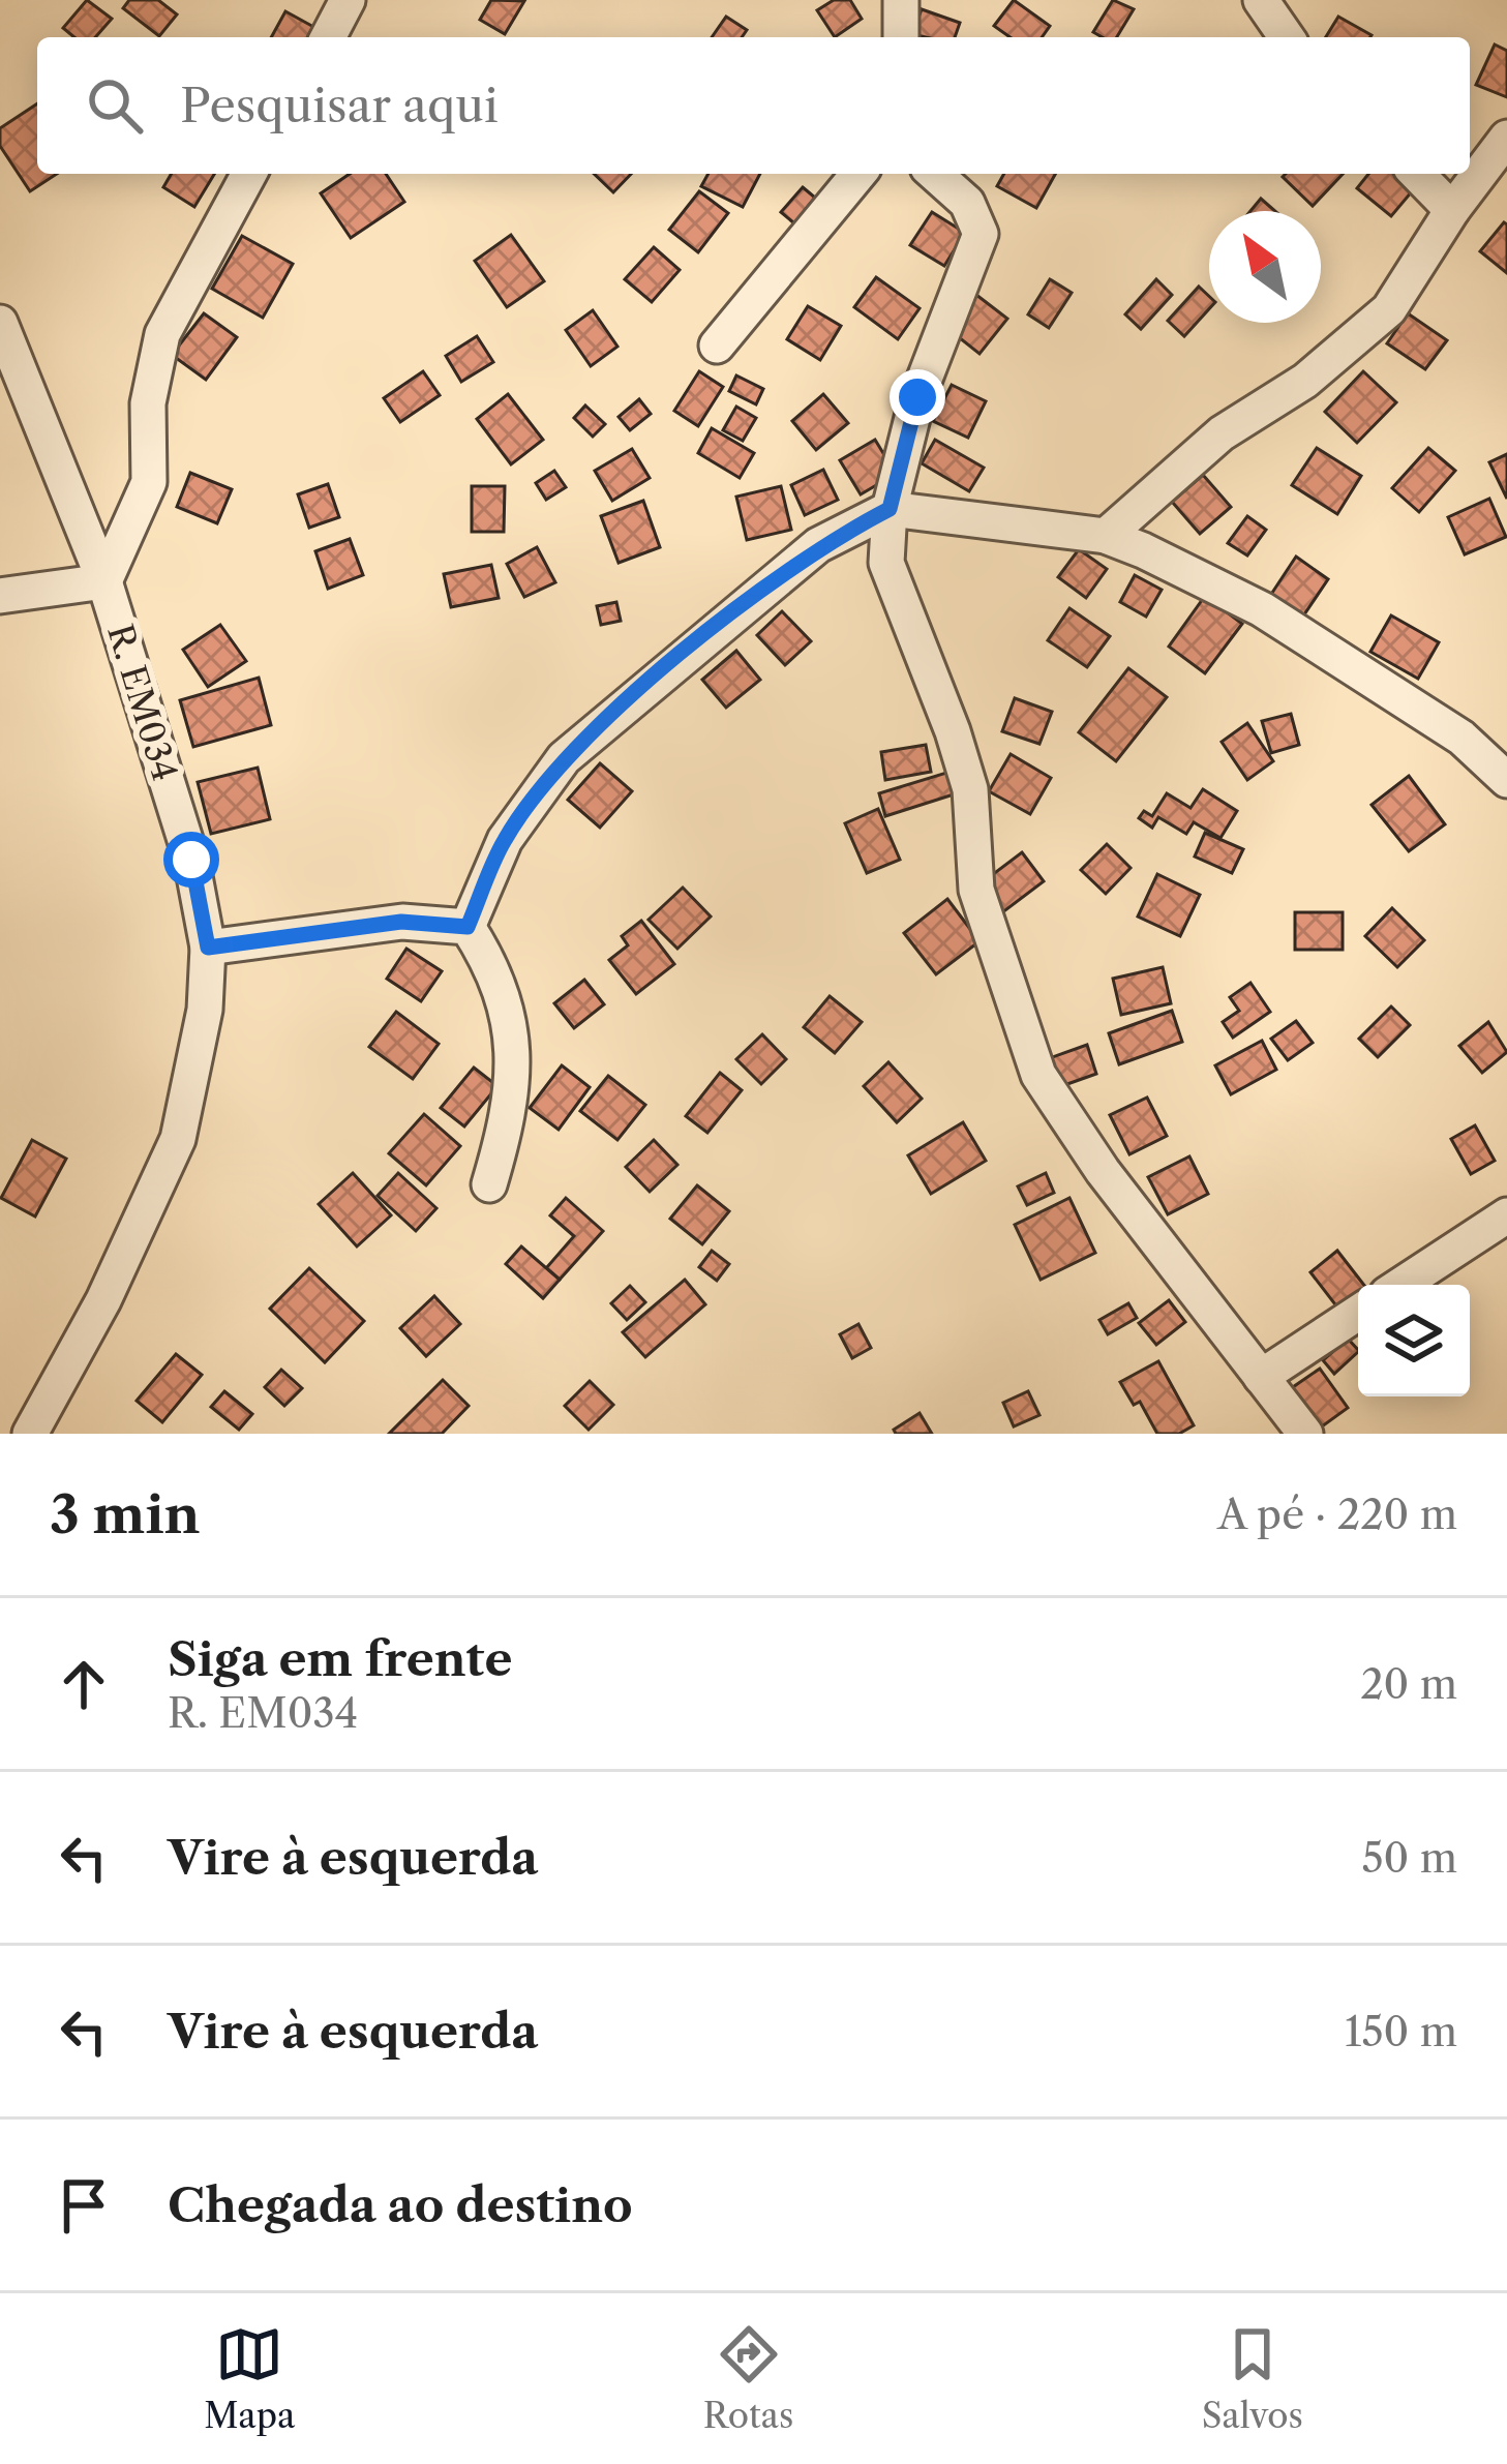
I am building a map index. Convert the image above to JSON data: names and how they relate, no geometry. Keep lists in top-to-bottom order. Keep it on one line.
{"streets":{"street":["R. EM034"]},"north":"top left","page":{"search":"Pesquisar aqui","heading":["3 min","A pé · 220 m"],"list":[["Siga em frente","R. EM034","20 m"],["Vire à esquerda","50 m"],["Vire à esquerda","150 m"],"Chegada ao destino"],"nav":["Mapa","Rotas","Salvos"]}}
